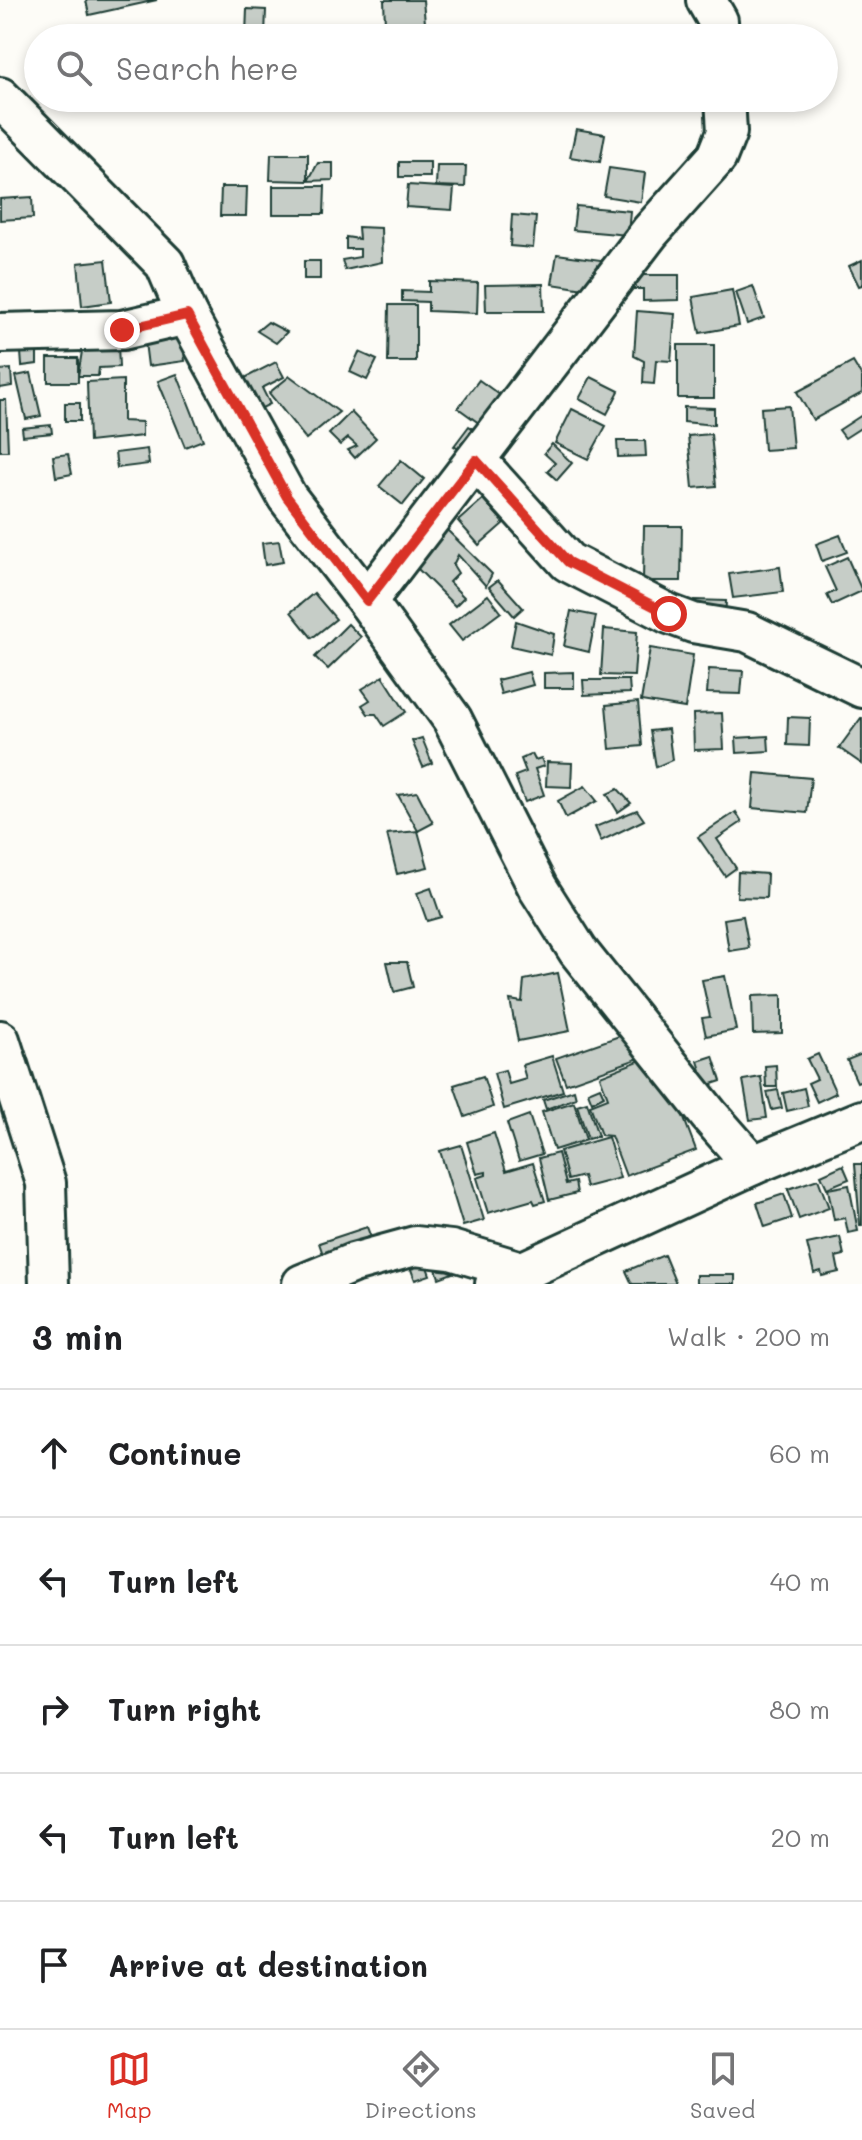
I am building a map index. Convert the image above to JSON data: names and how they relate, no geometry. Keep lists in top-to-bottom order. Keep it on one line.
{"page":{"search":"Search here","heading":["3 min","Walk · 200 m"],"list":[["Continue","60 m"],["Turn left","40 m"],["Turn right","80 m"],["Turn left","20 m"],"Arrive at destination"],"nav":["Map","Directions","Saved"]}}
